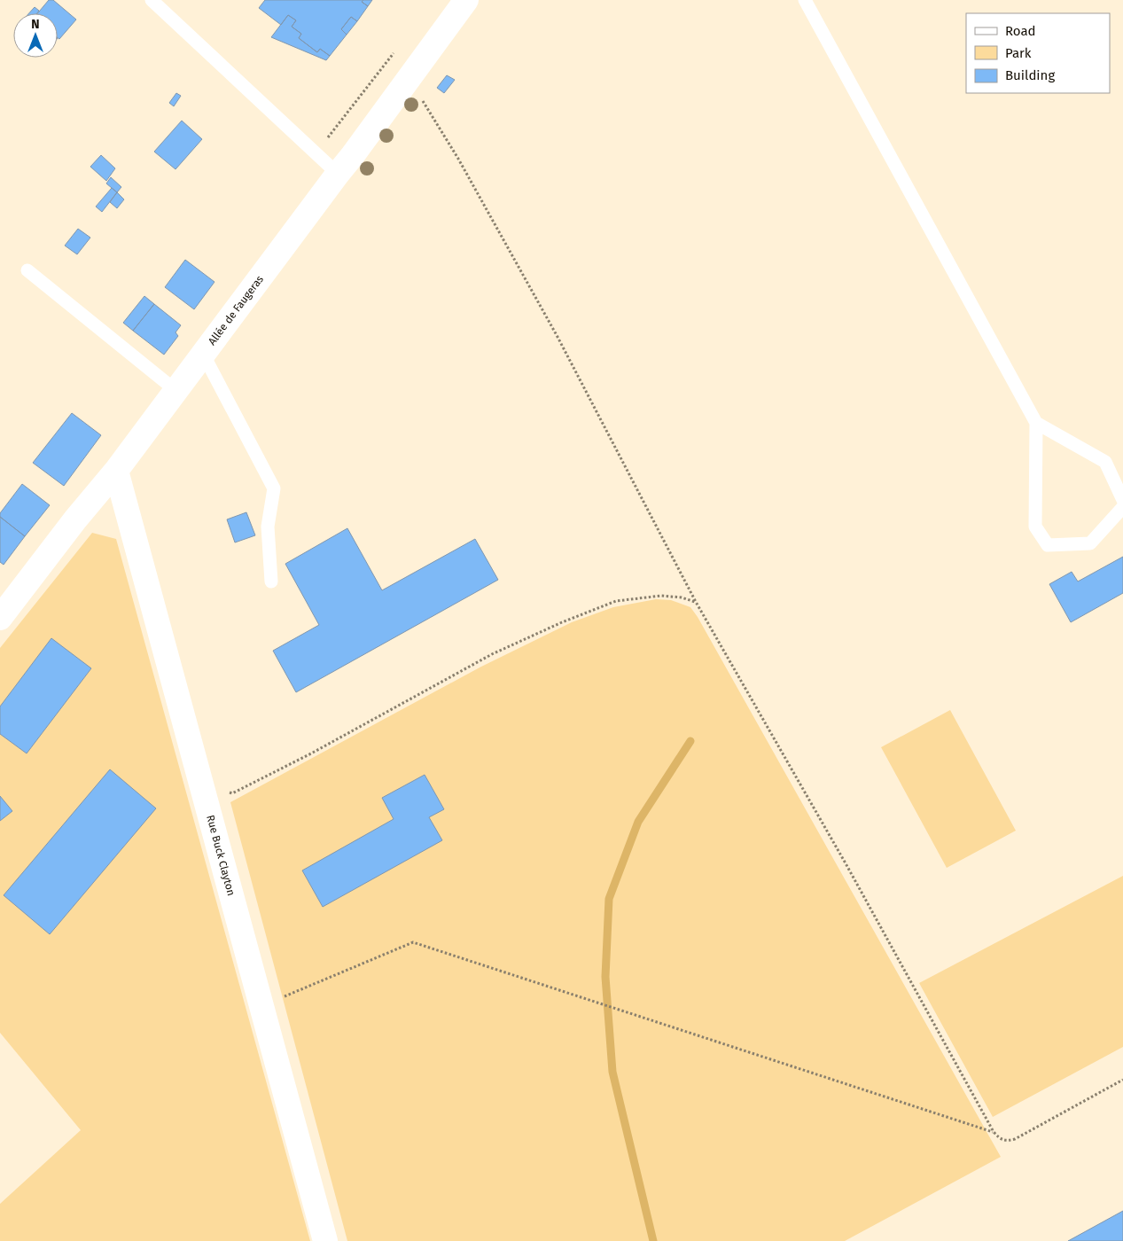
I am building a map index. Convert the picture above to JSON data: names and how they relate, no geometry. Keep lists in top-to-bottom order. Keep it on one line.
{"streets":{"street":["Allée de Faugeras","Rue Buck Clayton"]},"crossings":[["Allée de Faugeras","Rue Buck Clayton"]],"legend":["Road","Park","Building"],"north":"top"}
